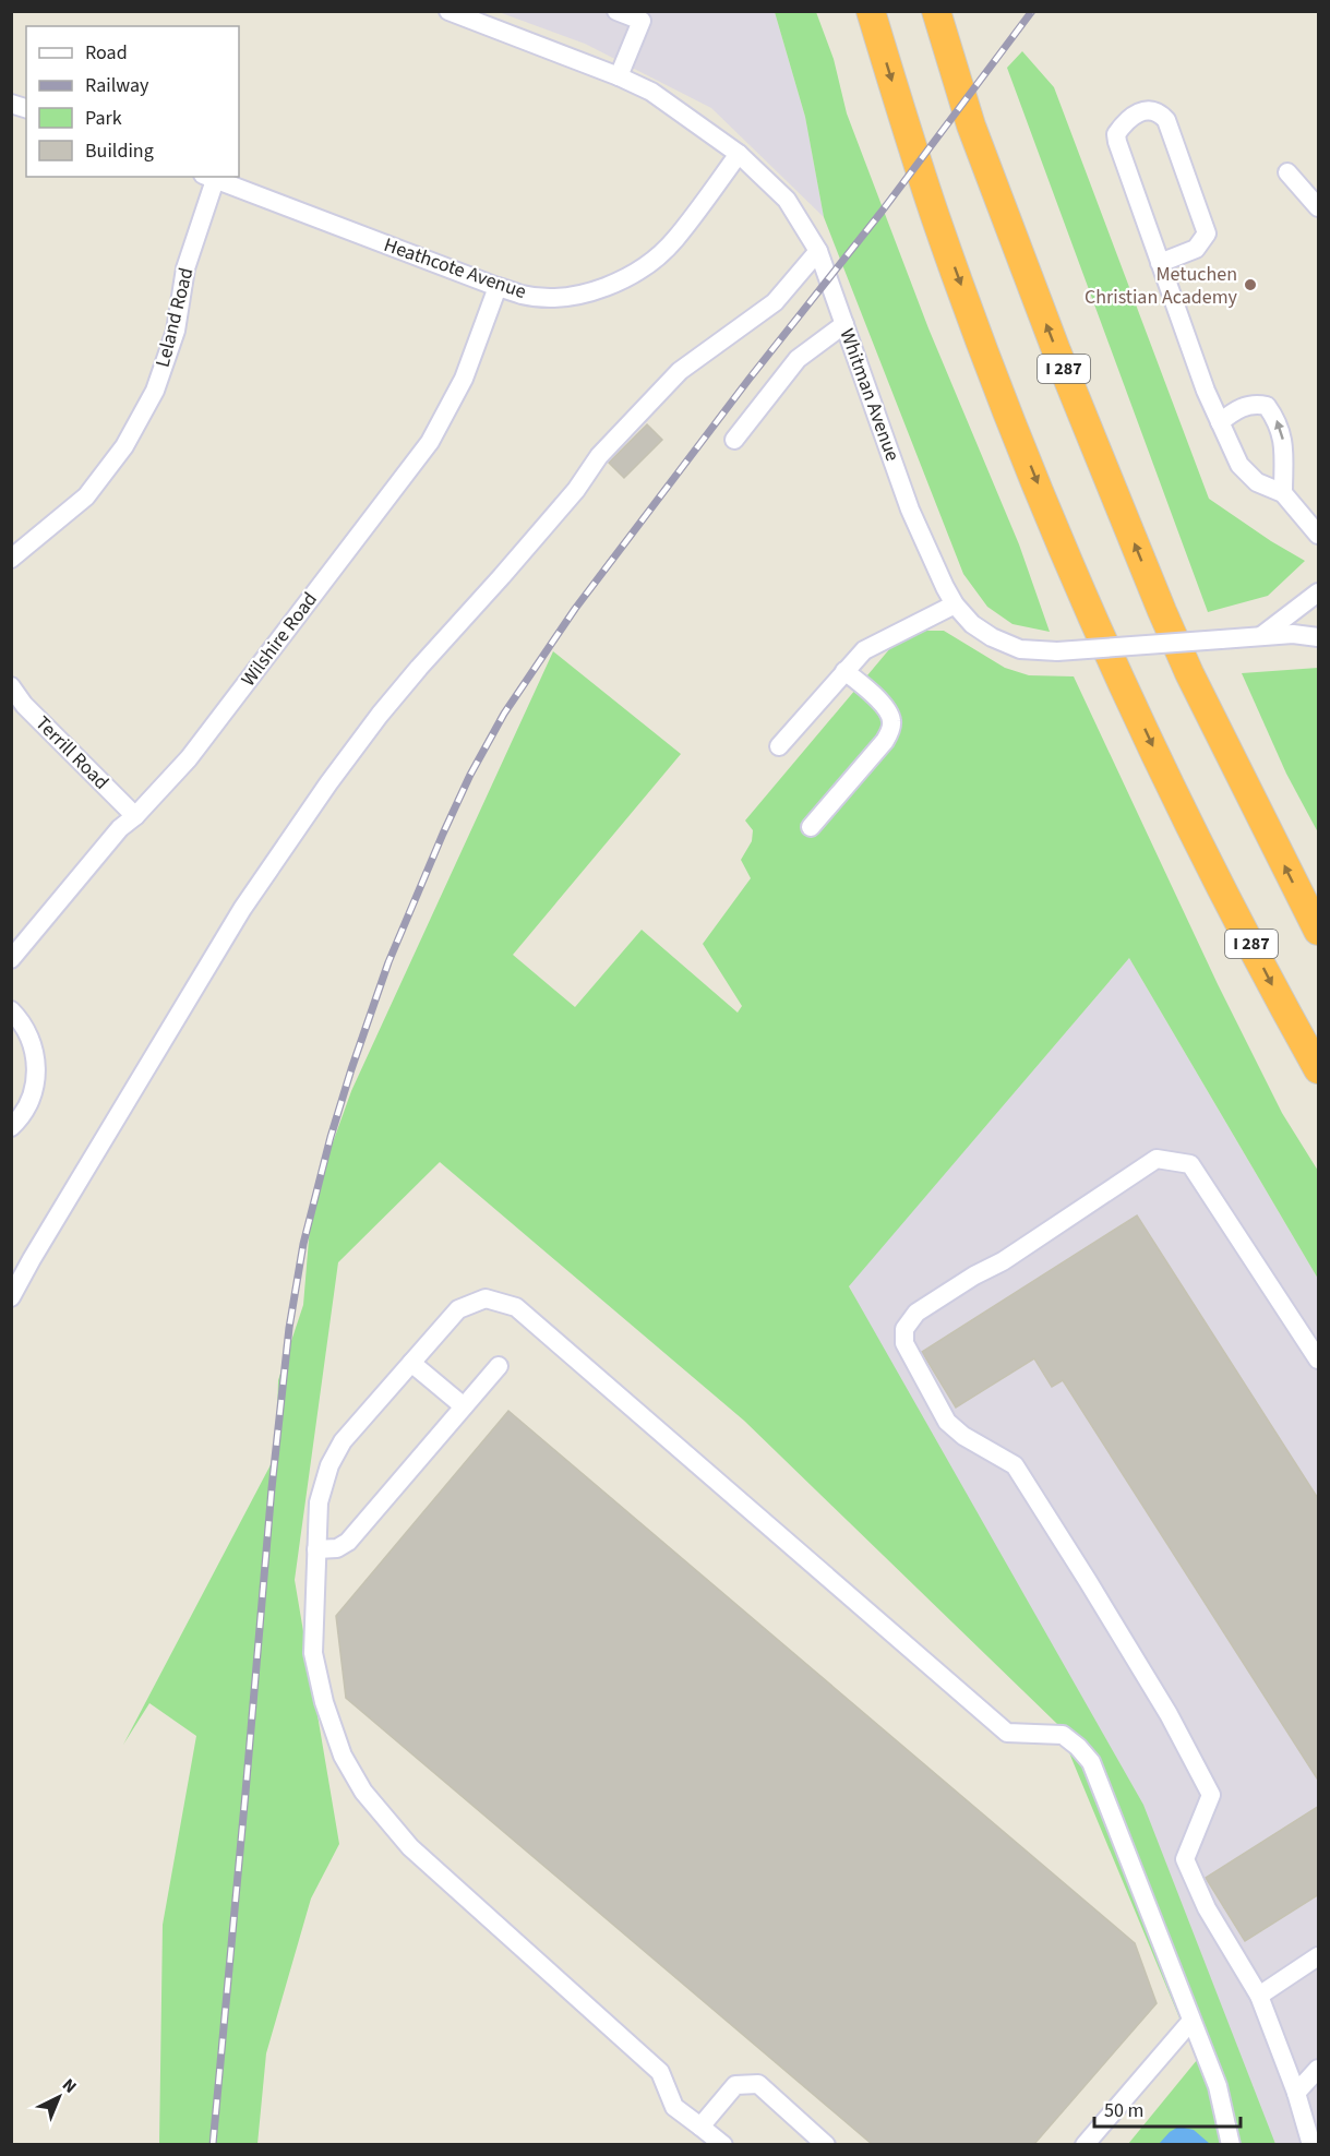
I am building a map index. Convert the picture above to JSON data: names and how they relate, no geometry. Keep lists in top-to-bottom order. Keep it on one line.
{"streets":{"highway":["I 287"],"street":["Heathcote Avenue","Leland Road","Whitman Avenue","Wilshire Road","Terrill Road"]},"crossings":[["Heathcote Avenue","Leland Road"],["Heathcote Avenue","Whitman Avenue"],["Heathcote Avenue","Wilshire Road"],["Wilshire Road","Terrill Road"]],"places":["Metuchen Christian Academy"],"legend":["Road","Railway","Park","Building"],"scale_bar":"50 m","north":"top right"}
